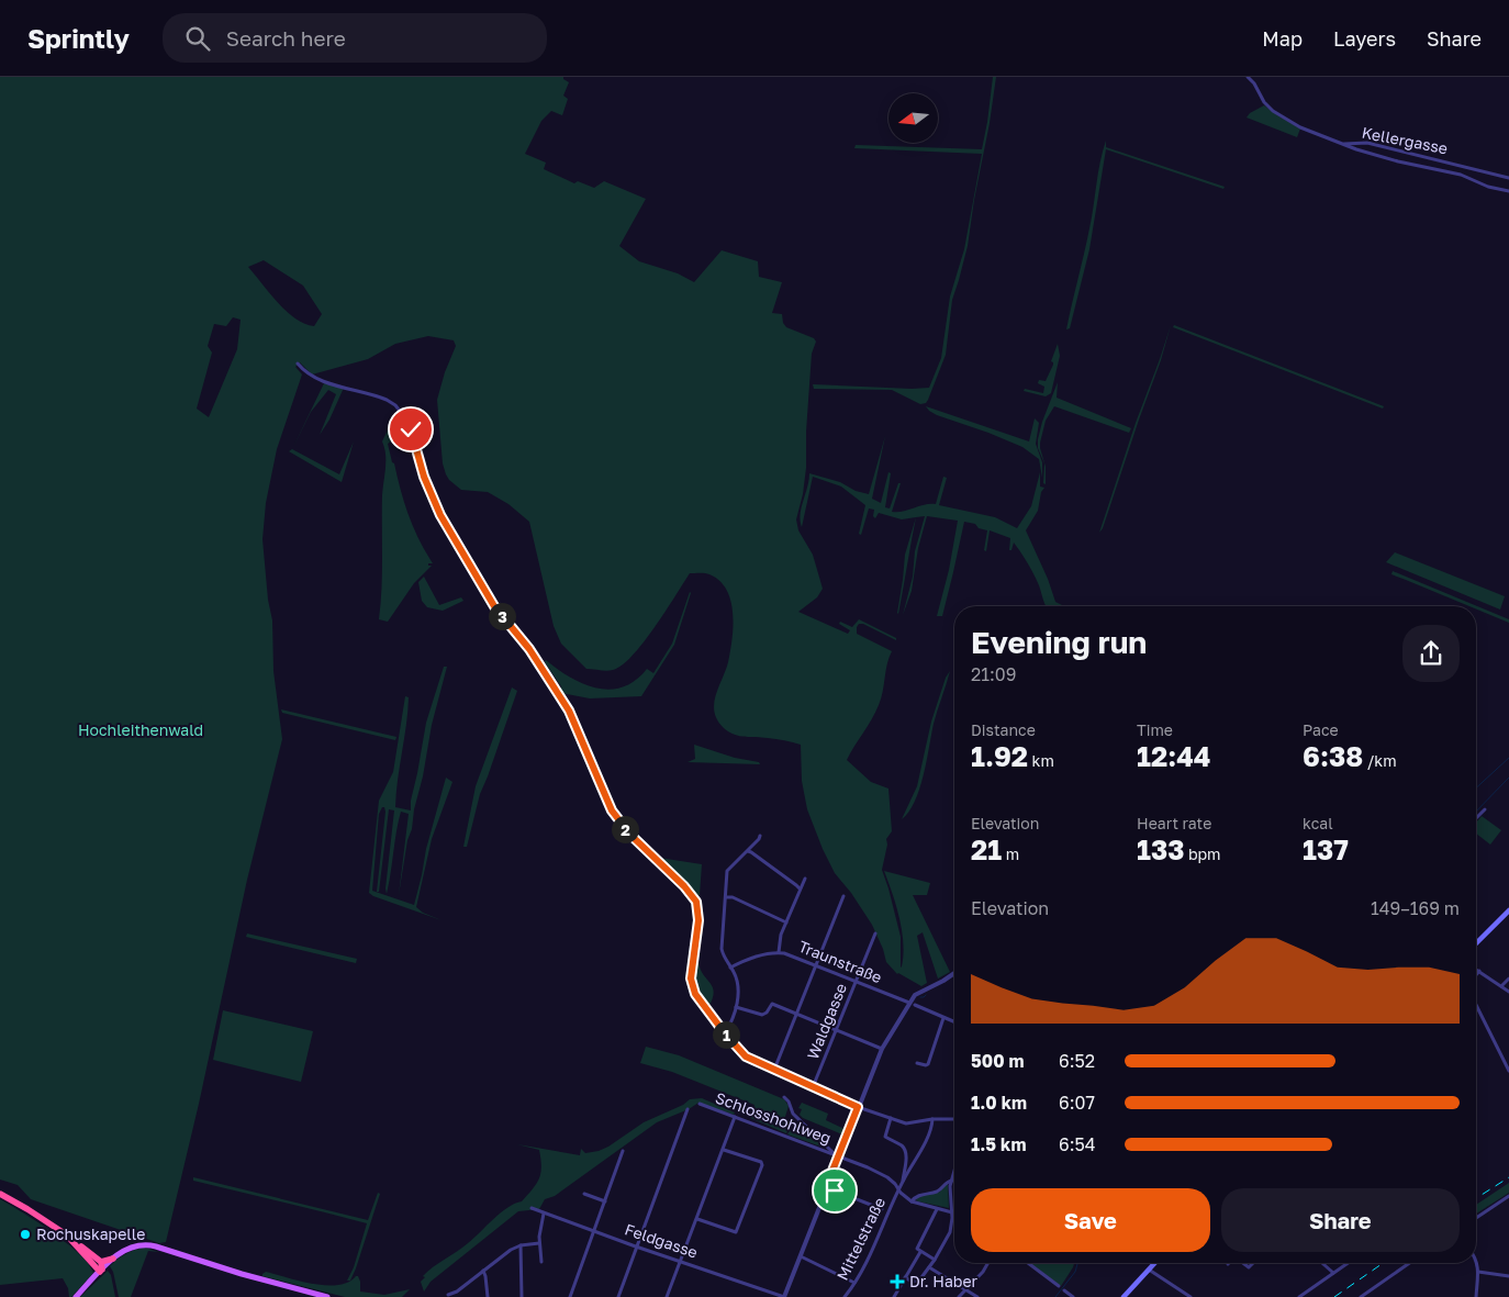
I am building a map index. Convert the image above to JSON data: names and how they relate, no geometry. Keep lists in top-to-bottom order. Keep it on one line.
{"streets":{"street":["Kellergasse","Traunstraße","Waldgasse","Schlosshohlweg","Mittelstraße","Feldgasse"]},"crossings":[["Traunstraße","Waldgasse"],["Schlosshohlweg","Mittelstraße"]],"parks":["Hochleithenwald"],"places":{"other":["Rochuskapelle"],"health":["Dr. Haber"]},"north":"left","page":{"header":"Sprintly","search":"Search here","nav":["Map","Layers","Share"],"pins":["3","2","1"],"heading":["Evening run","21:09"],"stats":[["Distance","1.92 km"],["Time","12:44"],["Pace","6:38 /km"],["Elevation","21 m"],["Heart rate","133 bpm"],["kcal","137"]],"chart":["Elevation","149–169 m"],"list":[{"name":"500 m","note":"6:52"},{"name":"1.0 km","note":"6:07"},{"name":"1.5 km","note":"6:54"}],"buttons":["Save","Share"]}}
